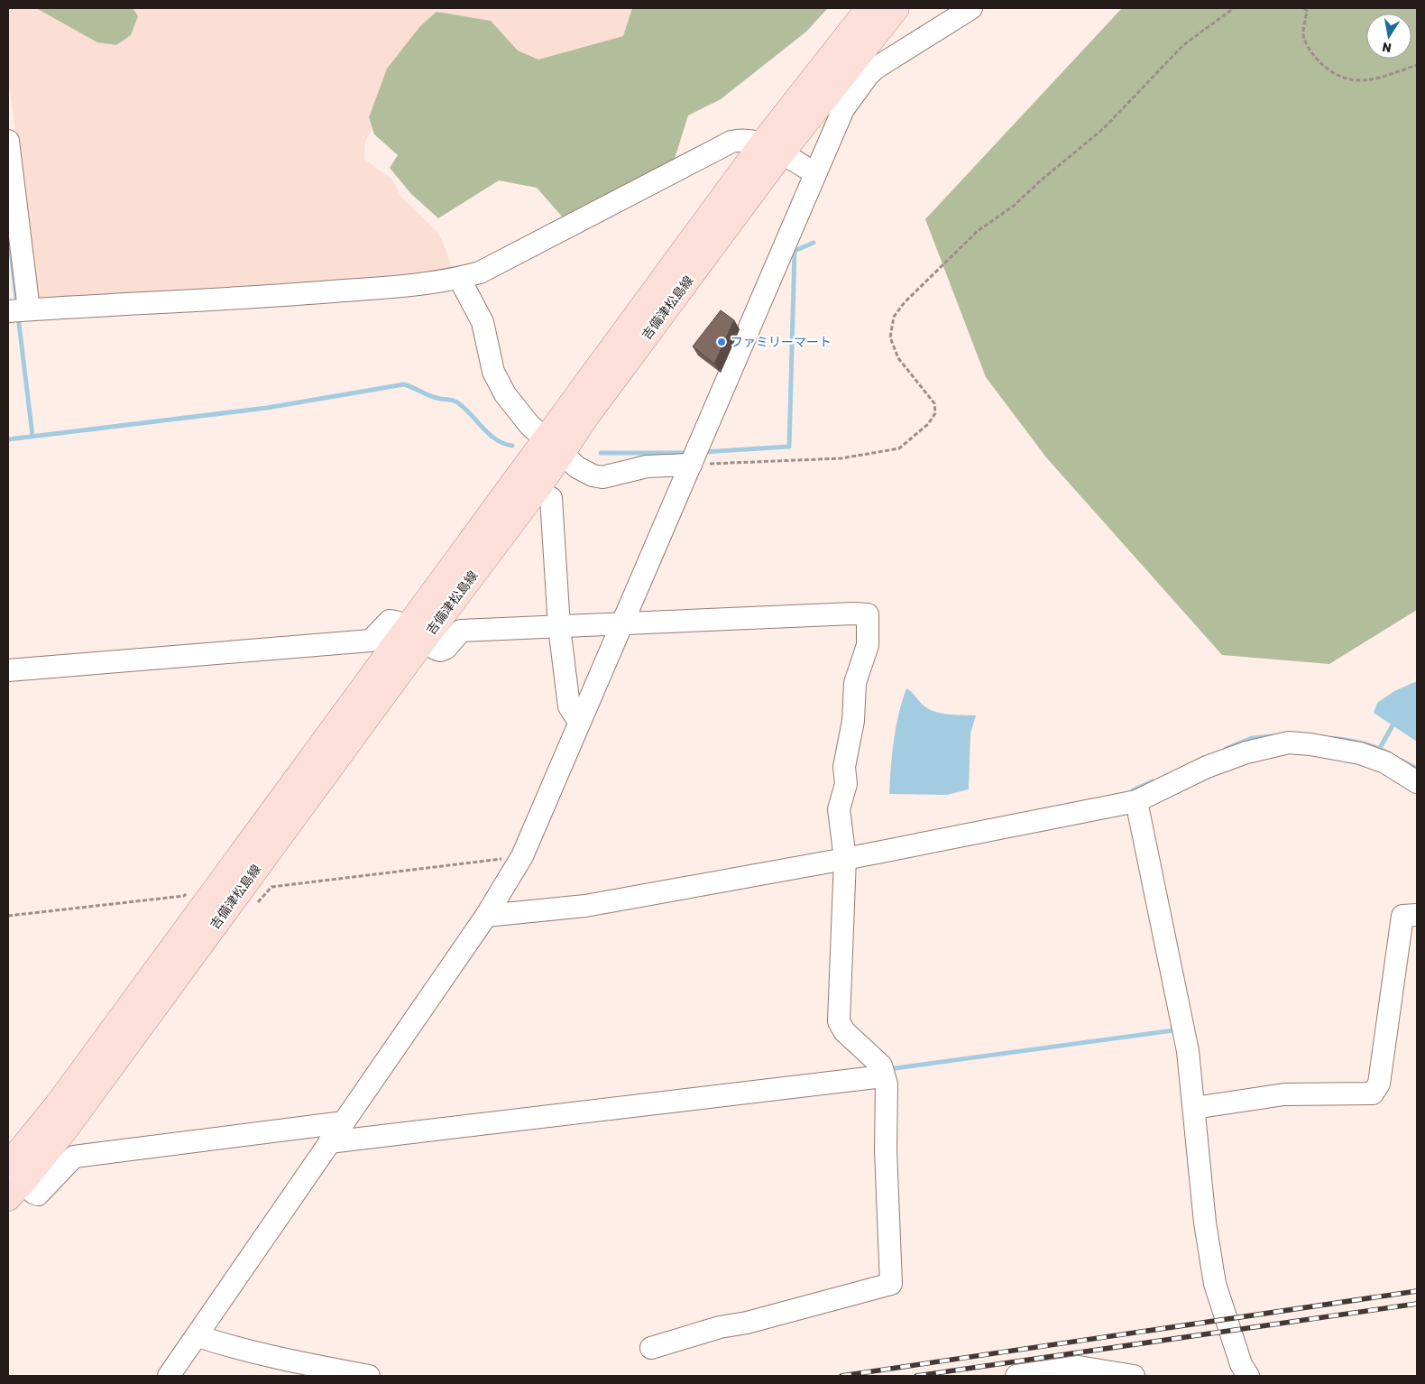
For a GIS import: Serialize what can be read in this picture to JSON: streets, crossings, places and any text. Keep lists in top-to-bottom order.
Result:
{
  "streets": {
    "main road": ["吉備津松島線"]
  },
  "places": ["ファミリーマート"],
  "north": "bottom"
}
